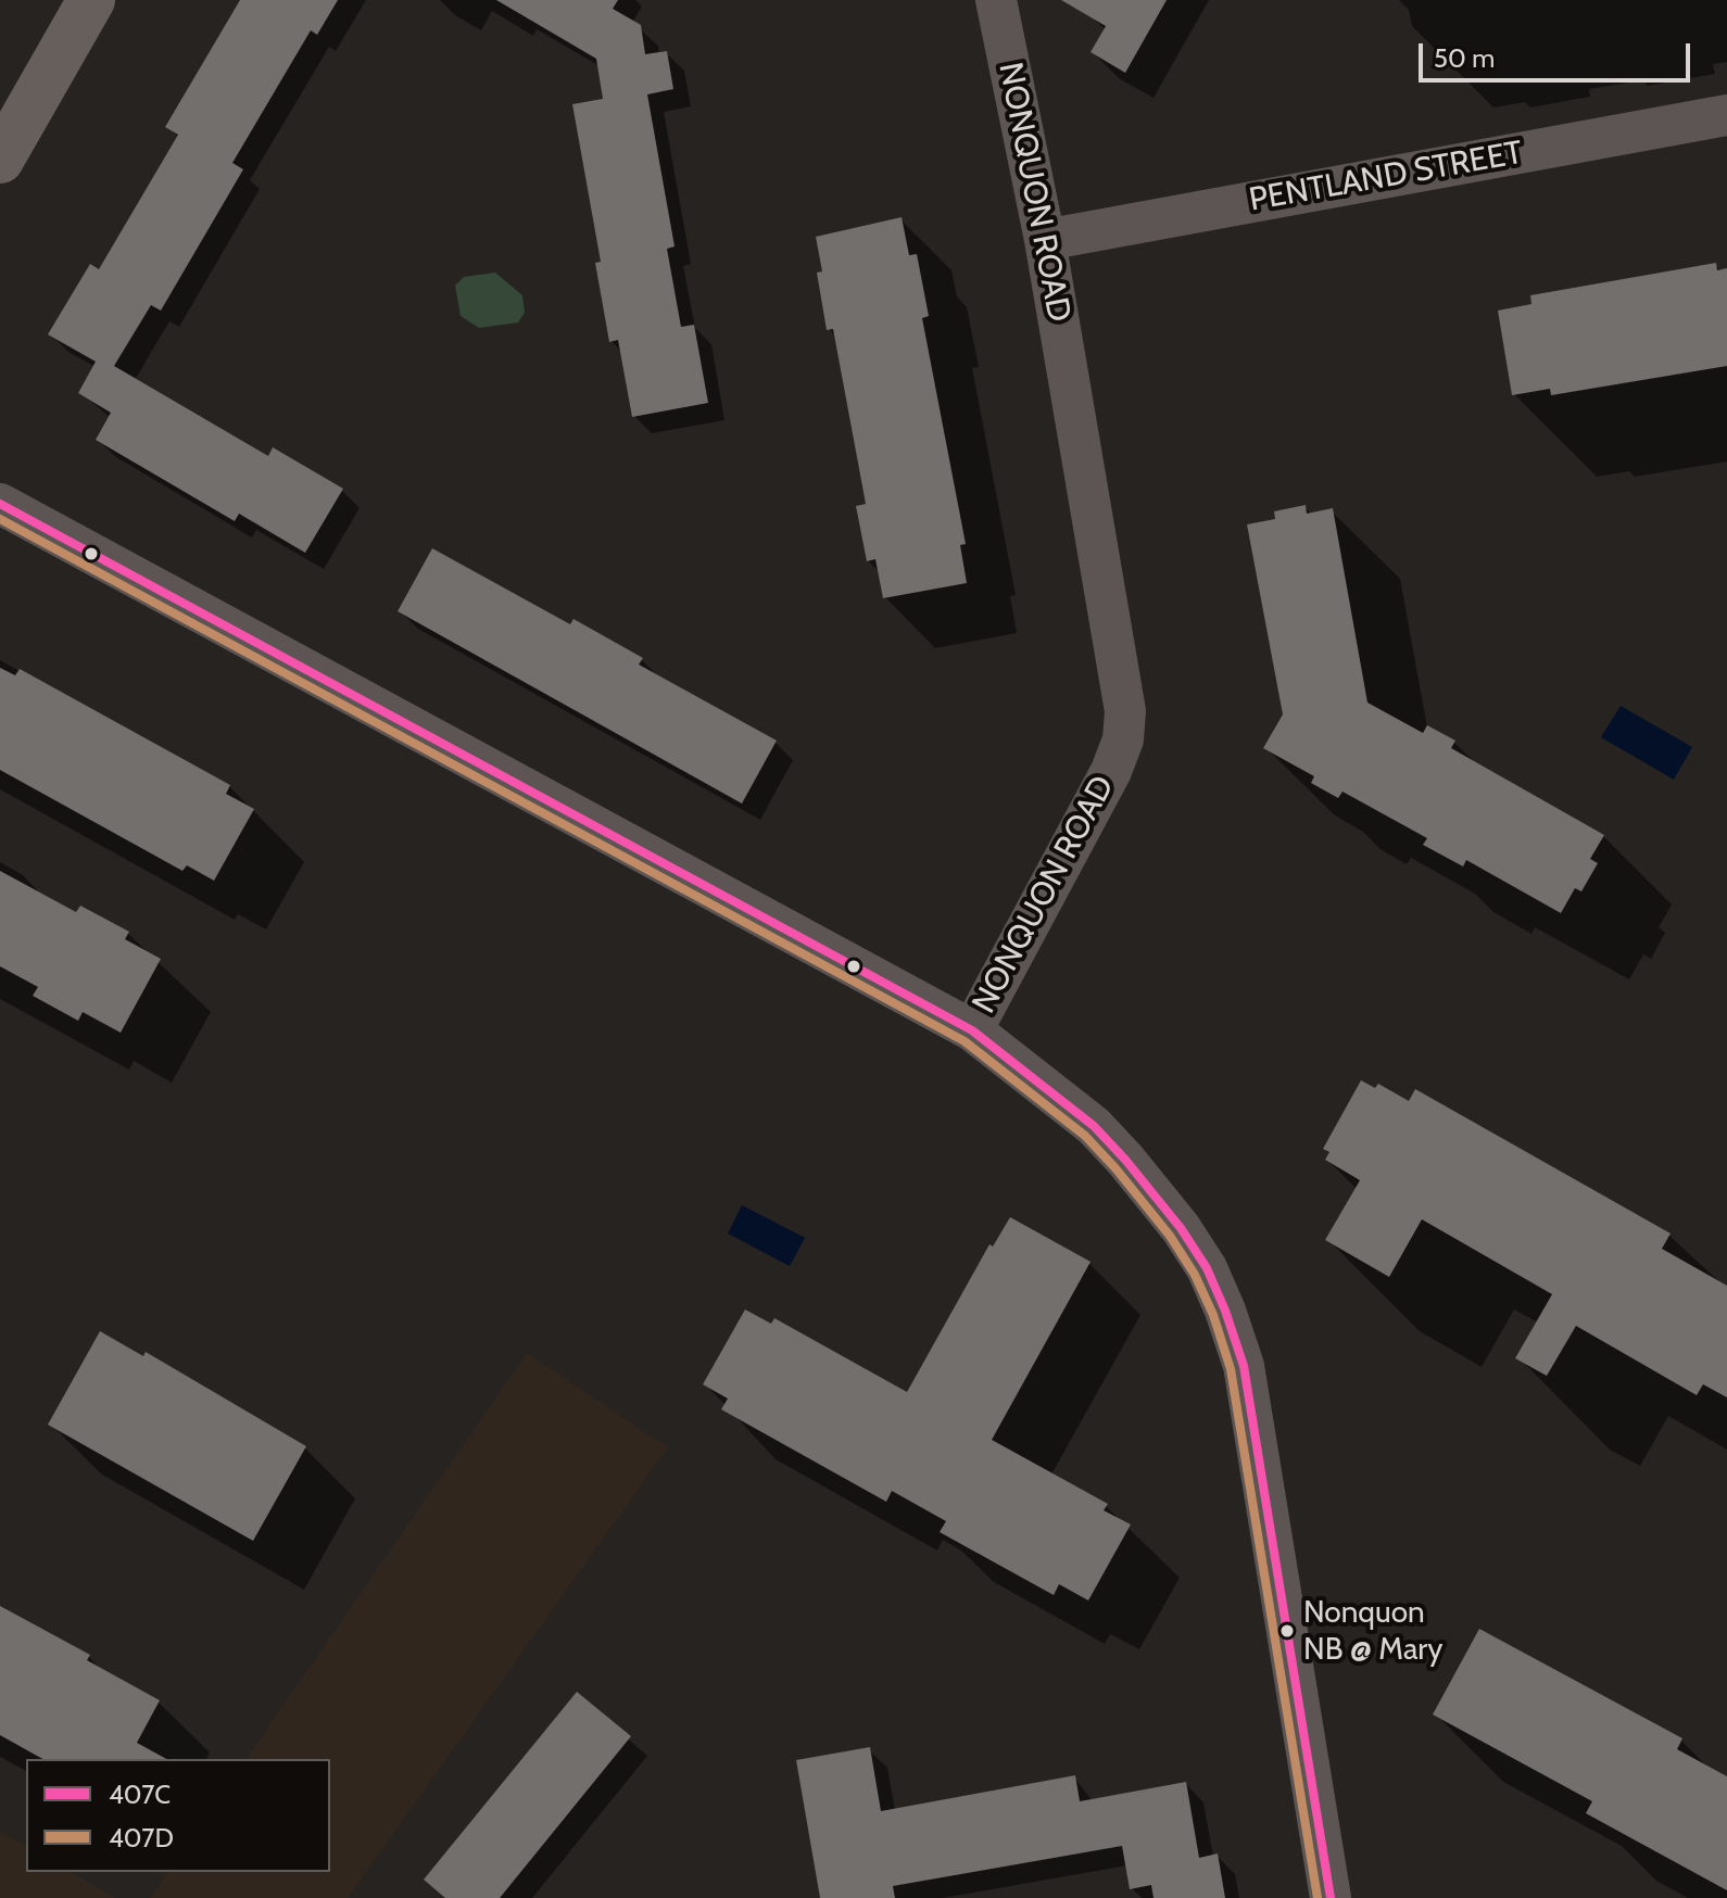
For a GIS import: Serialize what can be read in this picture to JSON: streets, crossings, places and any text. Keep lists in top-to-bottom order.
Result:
{
  "streets": {
    "street": ["PENTLAND STREET", "NONQUON ROAD"]
  },
  "crossings": [
    ["PENTLAND STREET", "NONQUON ROAD"]
  ],
  "places": ["Nonquon NB @ Mary"],
  "lines": ["transit line 407C", "transit line 407D"],
  "legend": ["407C", "407D"],
  "scale_bar": "50 m"
}
